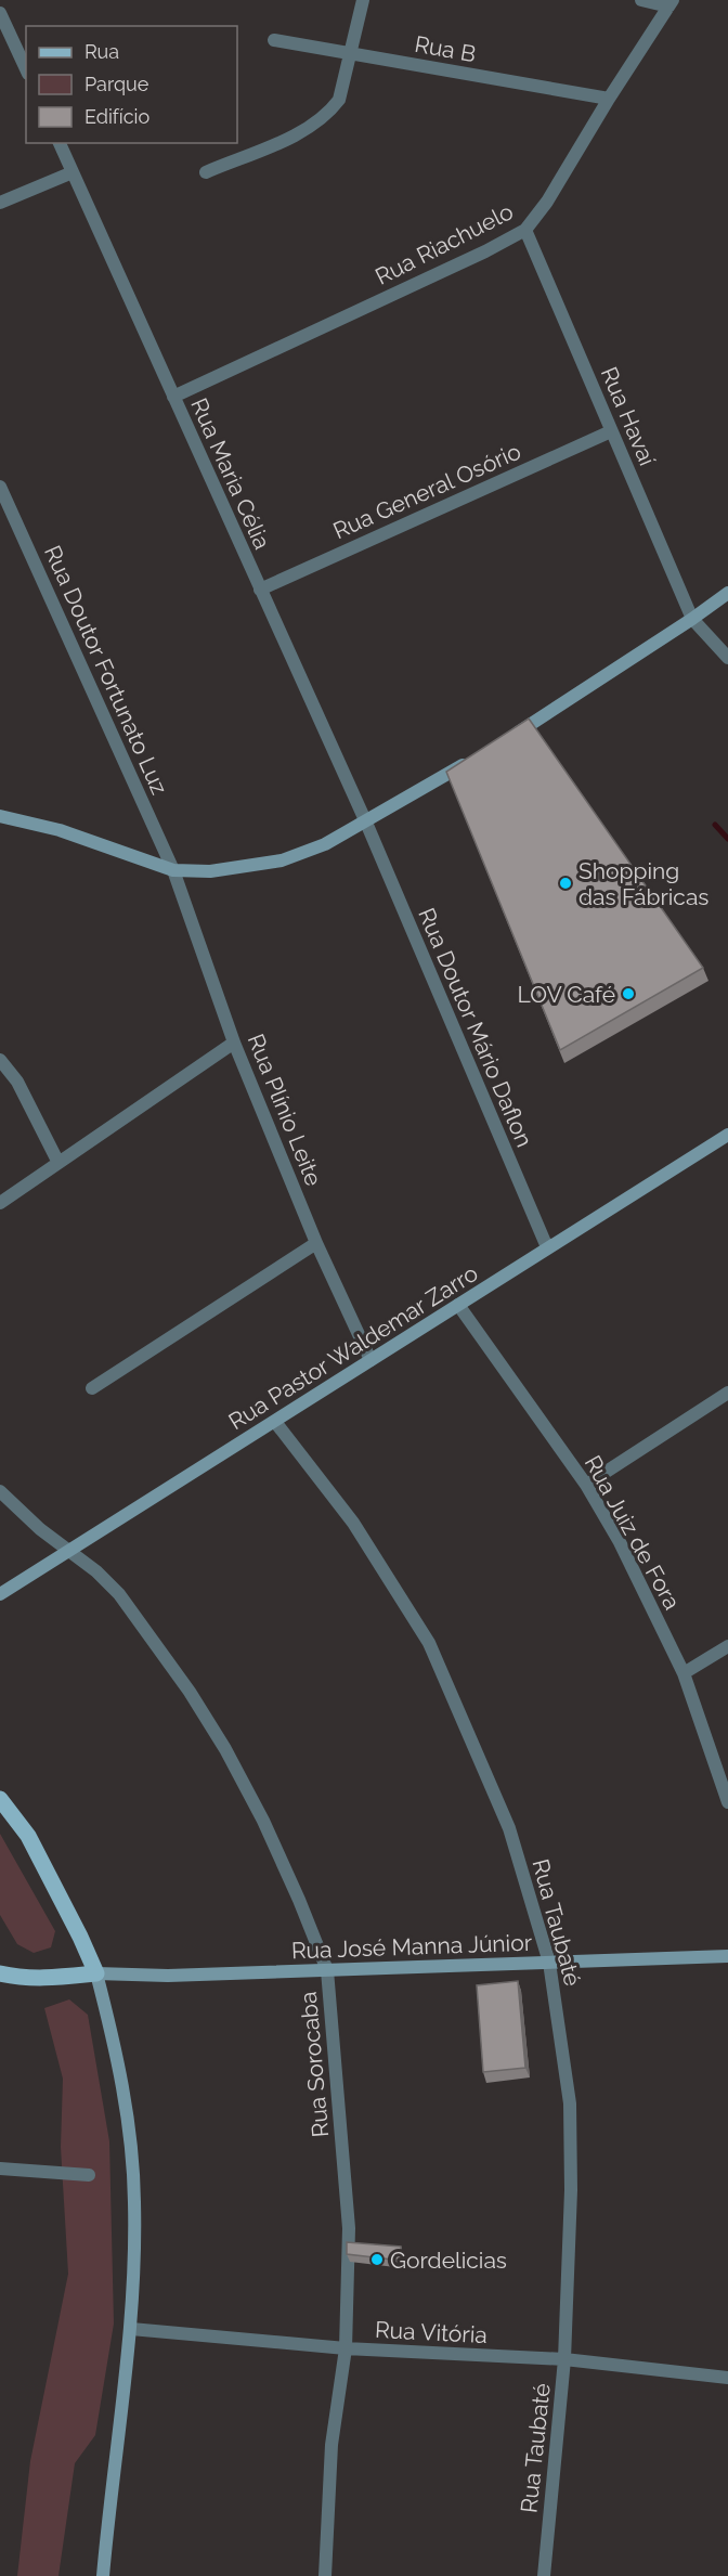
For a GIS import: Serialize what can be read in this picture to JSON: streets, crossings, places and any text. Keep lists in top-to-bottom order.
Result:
{
  "streets": {
    "street": [
      "Rua B",
      "Rua Riachuelo",
      "Rua Havaí",
      "Rua Maria Célia",
      "Rua General Osório",
      "Rua Doutor Fortunato Luz",
      "Rua Doutor Mário Daflon",
      "Rua Plínio Leite",
      "Rua Pastor Waldemar Zarro",
      "Rua Juiz de Fora",
      "Rua Taubaté",
      "Rua José Manna Júnior",
      "Rua Sorocaba",
      "Rua Vitória"
    ]
  },
  "crossings": [
    ["Rua B", "Rua Riachuelo"],
    ["Rua Riachuelo", "Rua Havaí"],
    ["Rua Riachuelo", "Rua Maria Célia"],
    ["Rua Havaí", "Rua General Osório"],
    ["Rua Maria Célia", "Rua General Osório"],
    ["Rua Maria Célia", "Rua Doutor Mário Daflon"],
    ["Rua Doutor Fortunato Luz", "Rua Plínio Leite"],
    ["Rua Doutor Mário Daflon", "Rua Pastor Waldemar Zarro"],
    ["Rua Plínio Leite", "Rua Pastor Waldemar Zarro"],
    ["Rua Pastor Waldemar Zarro", "Rua Juiz de Fora"],
    ["Rua Pastor Waldemar Zarro", "Rua Taubaté"],
    ["Rua Pastor Waldemar Zarro", "Rua Sorocaba"],
    ["Rua Taubaté", "Rua José Manna Júnior"],
    ["Rua Taubaté", "Rua Vitória"],
    ["Rua José Manna Júnior", "Rua Sorocaba"],
    ["Rua Sorocaba", "Rua Vitória"]
  ],
  "places": ["Shopping das Fábricas", "LOV Café", "Gordelicias"],
  "legend": ["Rua", "Parque", "Edifício"]
}
